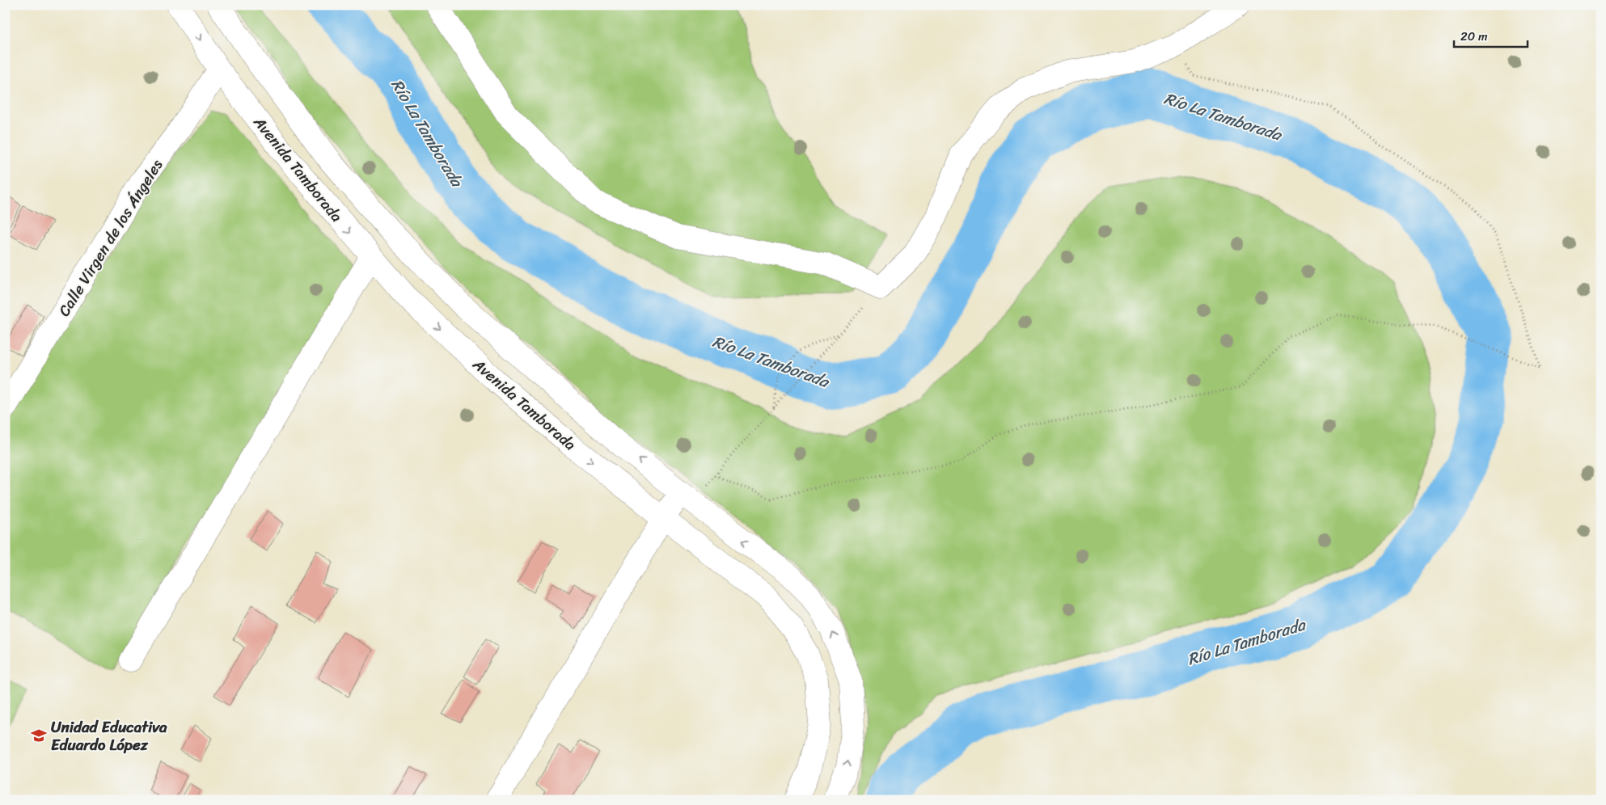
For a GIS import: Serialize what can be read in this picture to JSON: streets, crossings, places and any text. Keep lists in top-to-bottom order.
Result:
{
  "streets": {
    "main road": ["Avenida Tamborada", "Calle Virgen de los Ángeles"]
  },
  "crossings": [
    ["Avenida Tamborada", "Calle Virgen de los Ángeles"]
  ],
  "water": ["Río La Tamborada"],
  "places": {
    "school or university": ["Unidad Educativa Eduardo López"]
  },
  "scale_bar": "20 m"
}
